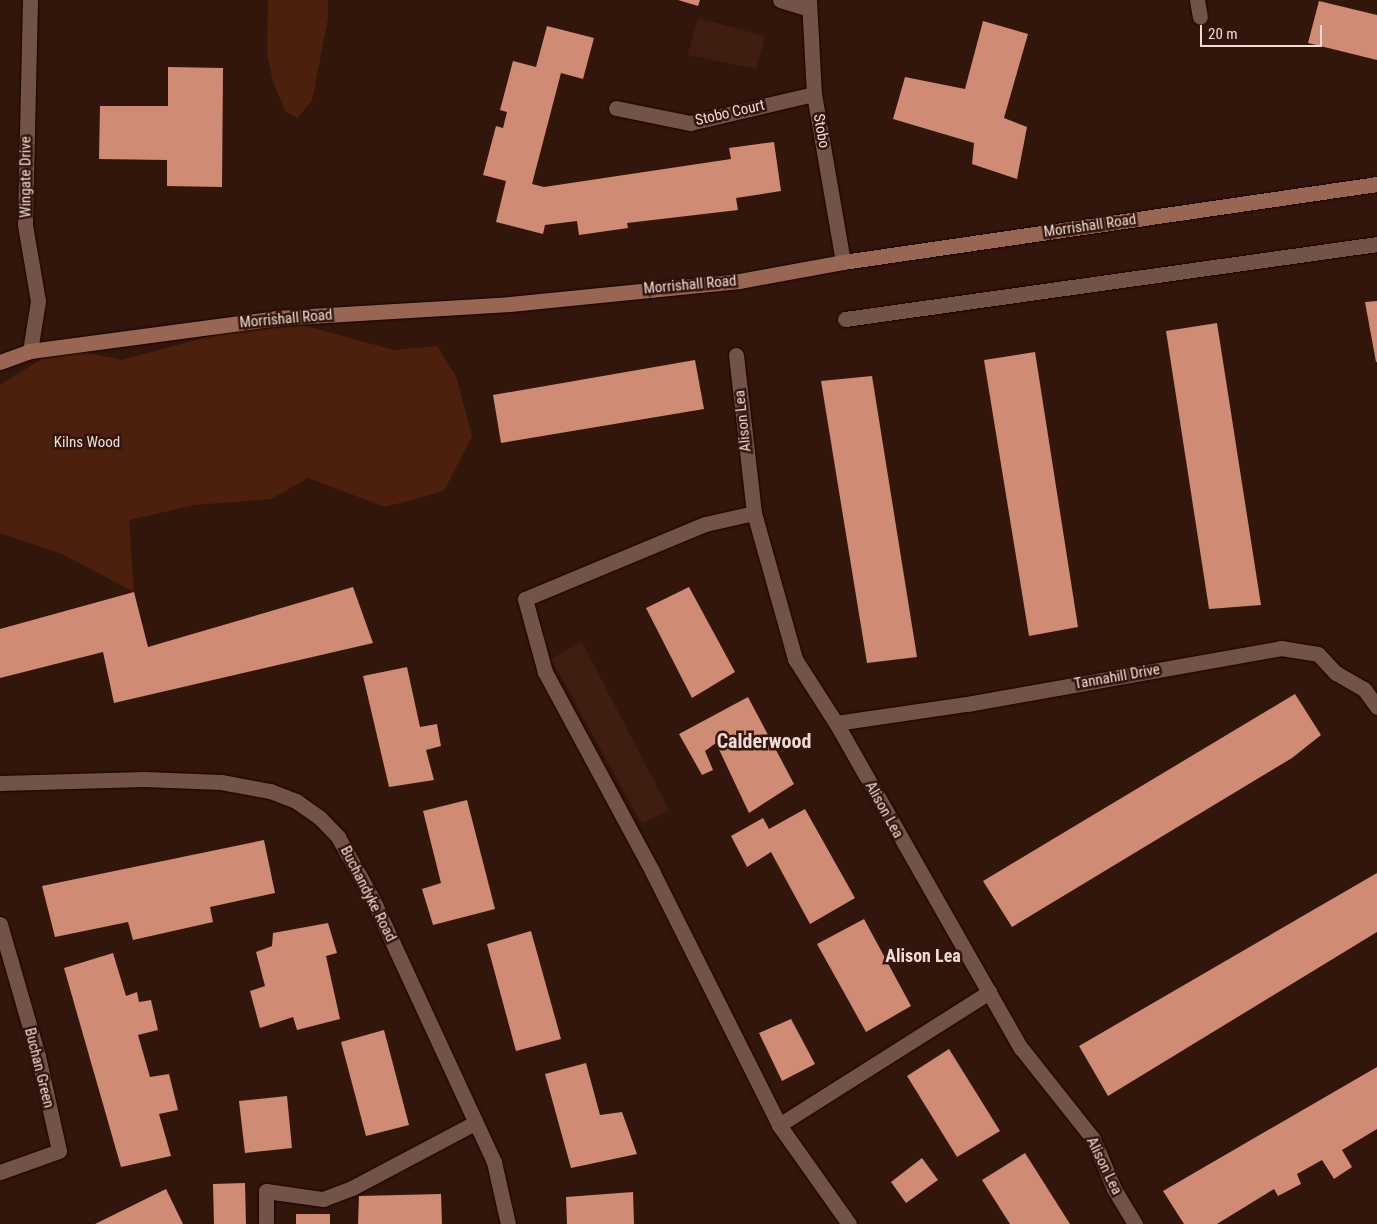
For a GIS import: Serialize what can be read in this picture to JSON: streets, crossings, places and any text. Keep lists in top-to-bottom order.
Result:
{
  "streets": {
    "street": [
      "Stobo Court",
      "Stobo",
      "Wingate Drive",
      "Morrishall Road",
      "Alison Lea",
      "Tannahill Drive",
      "Buchandyke Road",
      "Buchan Green"
    ]
  },
  "crossings": [
    ["Stobo Court", "Stobo"],
    ["Stobo", "Morrishall Road"],
    ["Wingate Drive", "Morrishall Road"],
    ["Alison Lea", "Tannahill Drive"]
  ],
  "districts": ["Calderwood", "Alison Lea"],
  "parks": ["Kilns Wood"],
  "scale_bar": "20 m"
}
